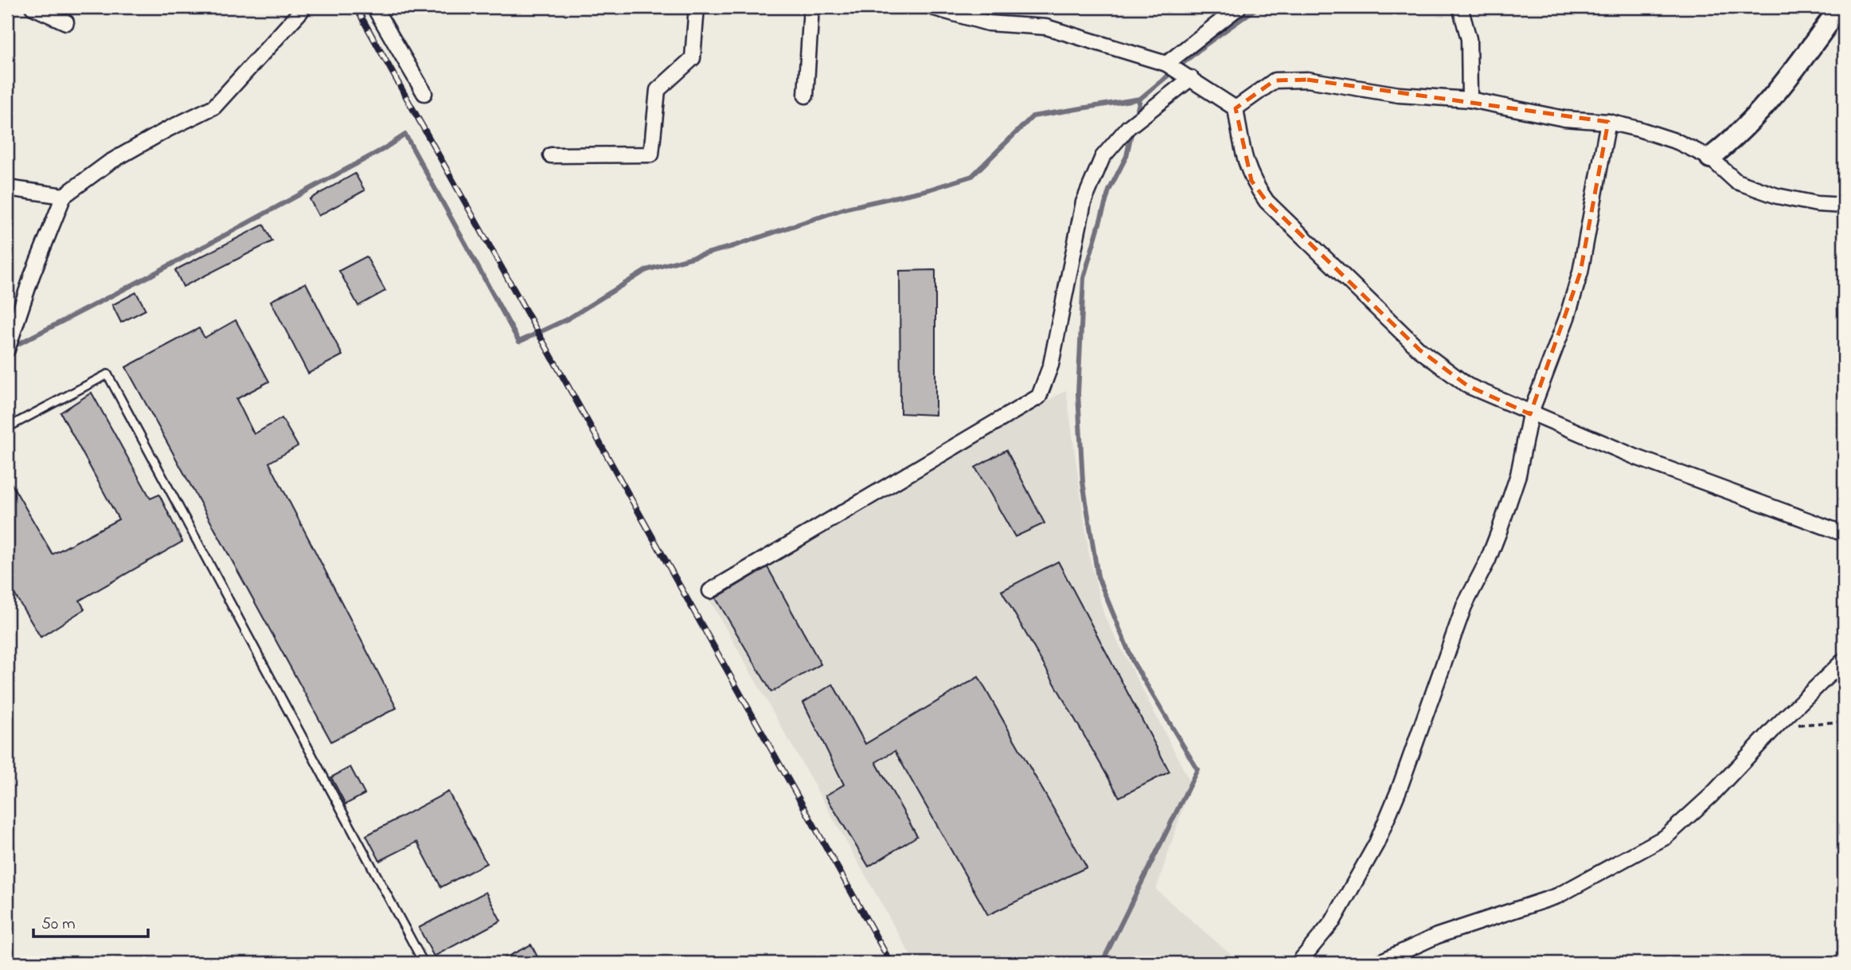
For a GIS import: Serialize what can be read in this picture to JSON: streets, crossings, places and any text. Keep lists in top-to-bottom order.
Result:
{
  "scale_bar": "50 m"
}
